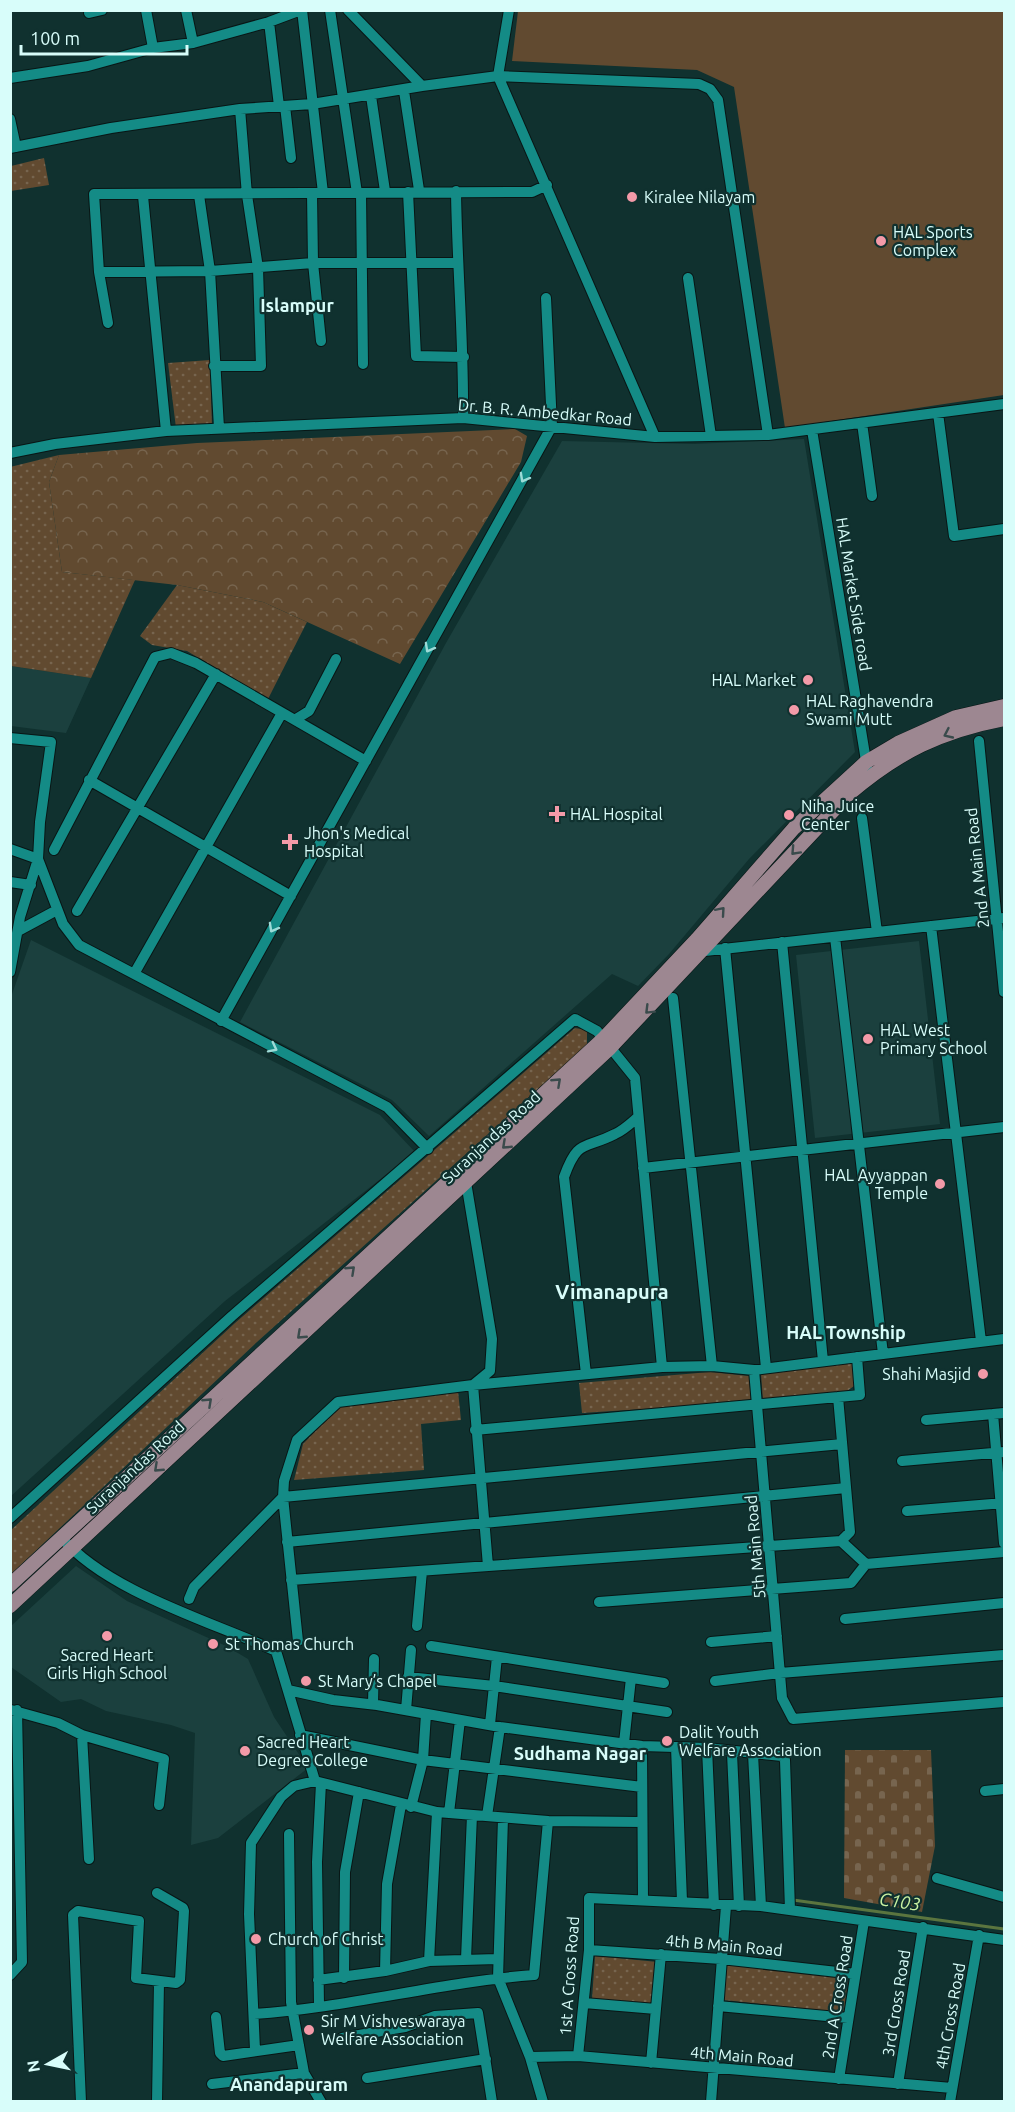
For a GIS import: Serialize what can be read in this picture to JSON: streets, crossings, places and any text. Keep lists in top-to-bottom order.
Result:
{
  "streets": {
    "main road": ["Suranjandas Road"],
    "street": [
      "Dr. B. R. Ambedkar Road",
      "HAL Market Side road",
      "2nd A Main Road",
      "5th Main Road",
      "4th B Main Road",
      "1st A Cross Road",
      "2nd A Cross Road",
      "3rd Cross Road",
      "4th Cross Road",
      "4th Main Road"
    ]
  },
  "crossings": [
    ["Dr. B. R. Ambedkar Road", "HAL Market Side road"],
    ["HAL Market Side road", "Suranjandas Road"],
    ["4th B Main Road", "1st A Cross Road"],
    ["4th B Main Road", "2nd A Cross Road"],
    ["1st A Cross Road", "4th Main Road"],
    ["2nd A Cross Road", "4th Main Road"],
    ["3rd Cross Road", "4th Main Road"],
    ["4th Cross Road", "4th Main Road"]
  ],
  "districts": [
    "Islampur",
    "Vimanapura",
    "HAL Township",
    "Sudhama Nagar",
    "Anandapuram"
  ],
  "water": ["C103"],
  "places": {
    "other": [
      "Kiralee Nilayam",
      "HAL Sports Complex",
      "HAL Market",
      "HAL Raghavendra Swami Mutt",
      "Niha Juice Center",
      "HAL West Primary School",
      "HAL Ayyappan Temple",
      "Shahi Masjid",
      "Sacred Heart Girls High School",
      "St Thomas Church",
      "St Mary’s Chapel",
      "Dalit Youth Welfare Association",
      "Sacred Heart Degree College",
      "Church of Christ",
      "Sir M Vishveswaraya Welfare Association"
    ],
    "health": ["HAL Hospital", "Jhon's Medical Hospital"]
  },
  "scale_bar": "100 m",
  "north": "left"
}
